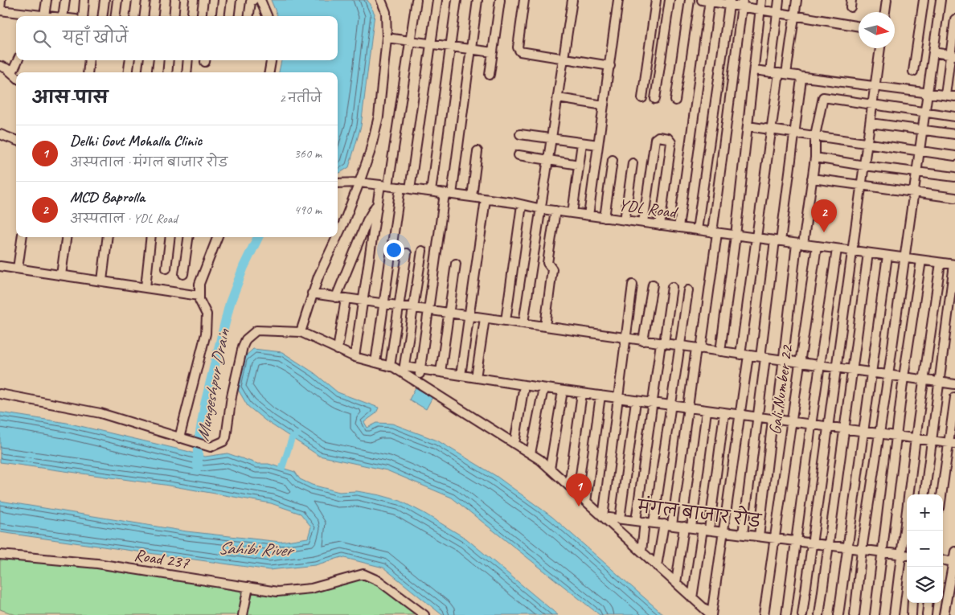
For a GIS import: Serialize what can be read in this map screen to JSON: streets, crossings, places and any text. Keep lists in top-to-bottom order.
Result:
{
  "streets": {
    "street": [
      "YDL Road",
      "Gali Number 22",
      "मंगल बाजार रोड",
      "Road 237"
    ]
  },
  "crossings": [
    ["YDL Road", "Gali Number 22"],
    ["Gali Number 22", "मंगल बाजार रोड"]
  ],
  "water": ["Mungeshpur Drain", "Sahibi River"],
  "north": "right",
  "page": {
    "search": "यहाँ खोजें",
    "heading": ["आस-पास", "2 नतीजे"],
    "list": [
      {
        "mark": "1",
        "name": "Delhi Govt Mohalla Clinic",
        "note": "अस्पताल · मंगल बाजार रोड",
        "value": "360 m"
      },
      {
        "mark": "2",
        "name": "MCD Baprolla",
        "note": "अस्पताल · YDL Road",
        "value": "490 m"
      }
    ],
    "pins": ["2", "1"],
    "map_buttons": ["+", "−"]
  }
}
